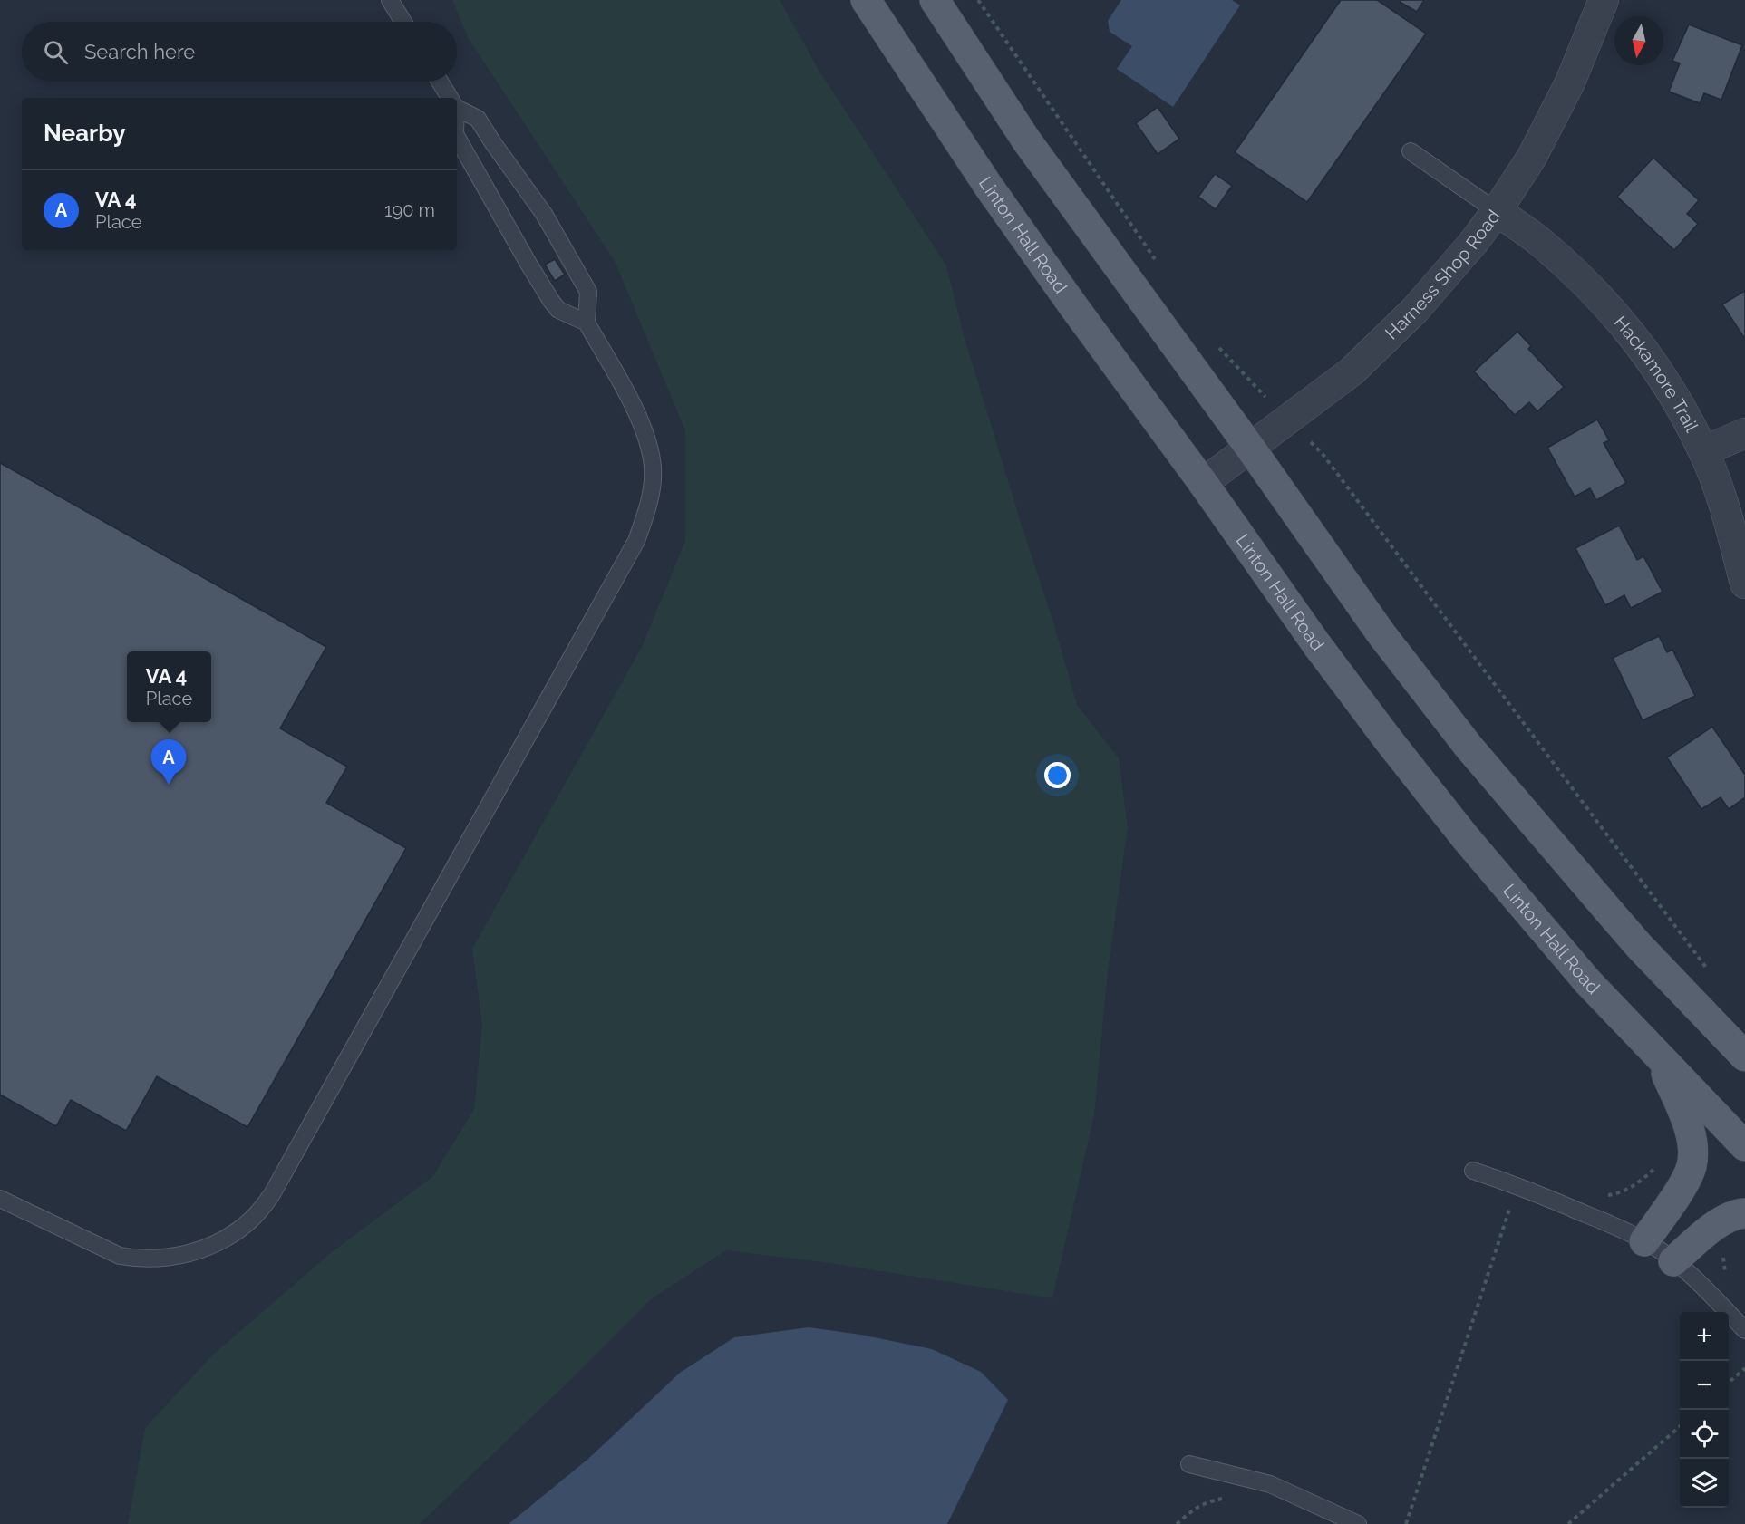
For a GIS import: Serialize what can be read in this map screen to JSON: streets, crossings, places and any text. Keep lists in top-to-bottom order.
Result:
{
  "streets": {
    "main road": ["Linton Hall Road"],
    "street": ["Harness Shop Road", "Hackamore Trail"]
  },
  "crossings": [
    ["Linton Hall Road", "Harness Shop Road"],
    ["Harness Shop Road", "Hackamore Trail"]
  ],
  "north": "bottom",
  "page": {
    "search": "Search here",
    "heading": "Nearby",
    "list": [
      {
        "mark": "A",
        "name": "VA 4",
        "note": "Place",
        "value": "190 m"
      }
    ],
    "popup": ["VA 4", "Place"],
    "pins": "A",
    "map_buttons": ["+", "−"]
  }
}
